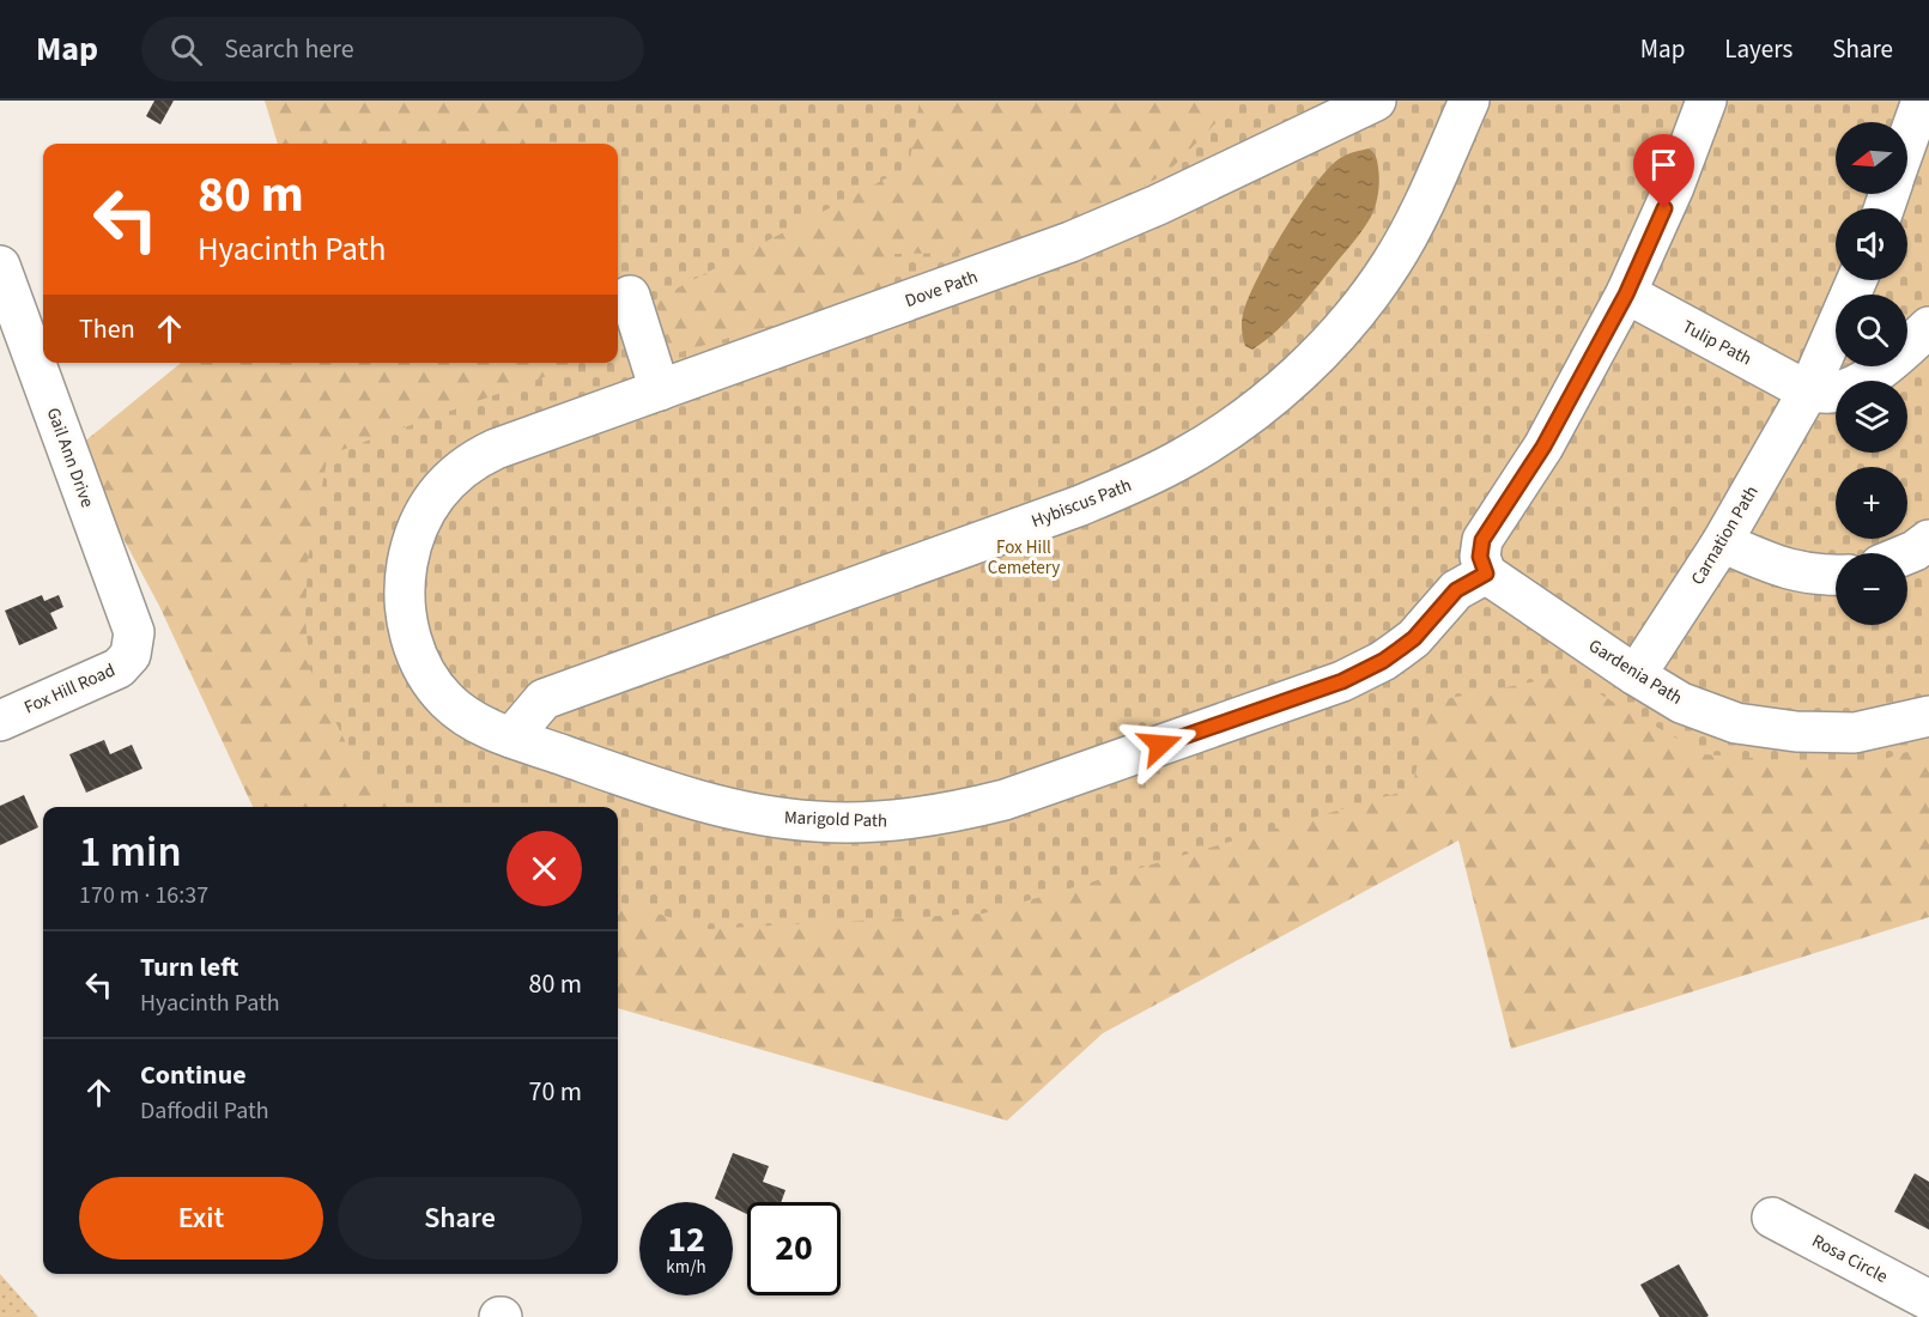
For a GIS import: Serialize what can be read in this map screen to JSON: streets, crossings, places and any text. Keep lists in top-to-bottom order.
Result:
{
  "streets": {
    "street": [
      "Dove Path",
      "Tulip Path",
      "Gail Ann Drive",
      "Hybiscus Path",
      "Carnation Path",
      "Gardenia Path",
      "Fox Hill Road",
      "Marigold Path",
      "Rosa Circle"
    ]
  },
  "crossings": [
    ["Dove Path", "Marigold Path"],
    ["Tulip Path", "Carnation Path"],
    ["Gail Ann Drive", "Fox Hill Road"],
    ["Hybiscus Path", "Marigold Path"],
    ["Carnation Path", "Gardenia Path"],
    ["Gardenia Path", "Marigold Path"]
  ],
  "parks": ["Fox Hill Cemetery"],
  "north": "left",
  "page": {
    "header": "Map",
    "search": "Search here",
    "nav": ["Map", "Layers", "Share"],
    "map_buttons": ["+", "−"],
    "turn": ["80 m", "Hyacinth Path"],
    "then": "Then",
    "heading": ["1 min", "170 m · 16:37"],
    "list": [
      {
        "name": "Turn left",
        "note": "Hyacinth Path",
        "value": "80 m"
      },
      {
        "name": "Continue",
        "note": "Daffodil Path",
        "value": "70 m"
      }
    ],
    "buttons": ["Exit", "Share"],
    "speed": "12 km/h",
    "limit": "20"
  }
}
